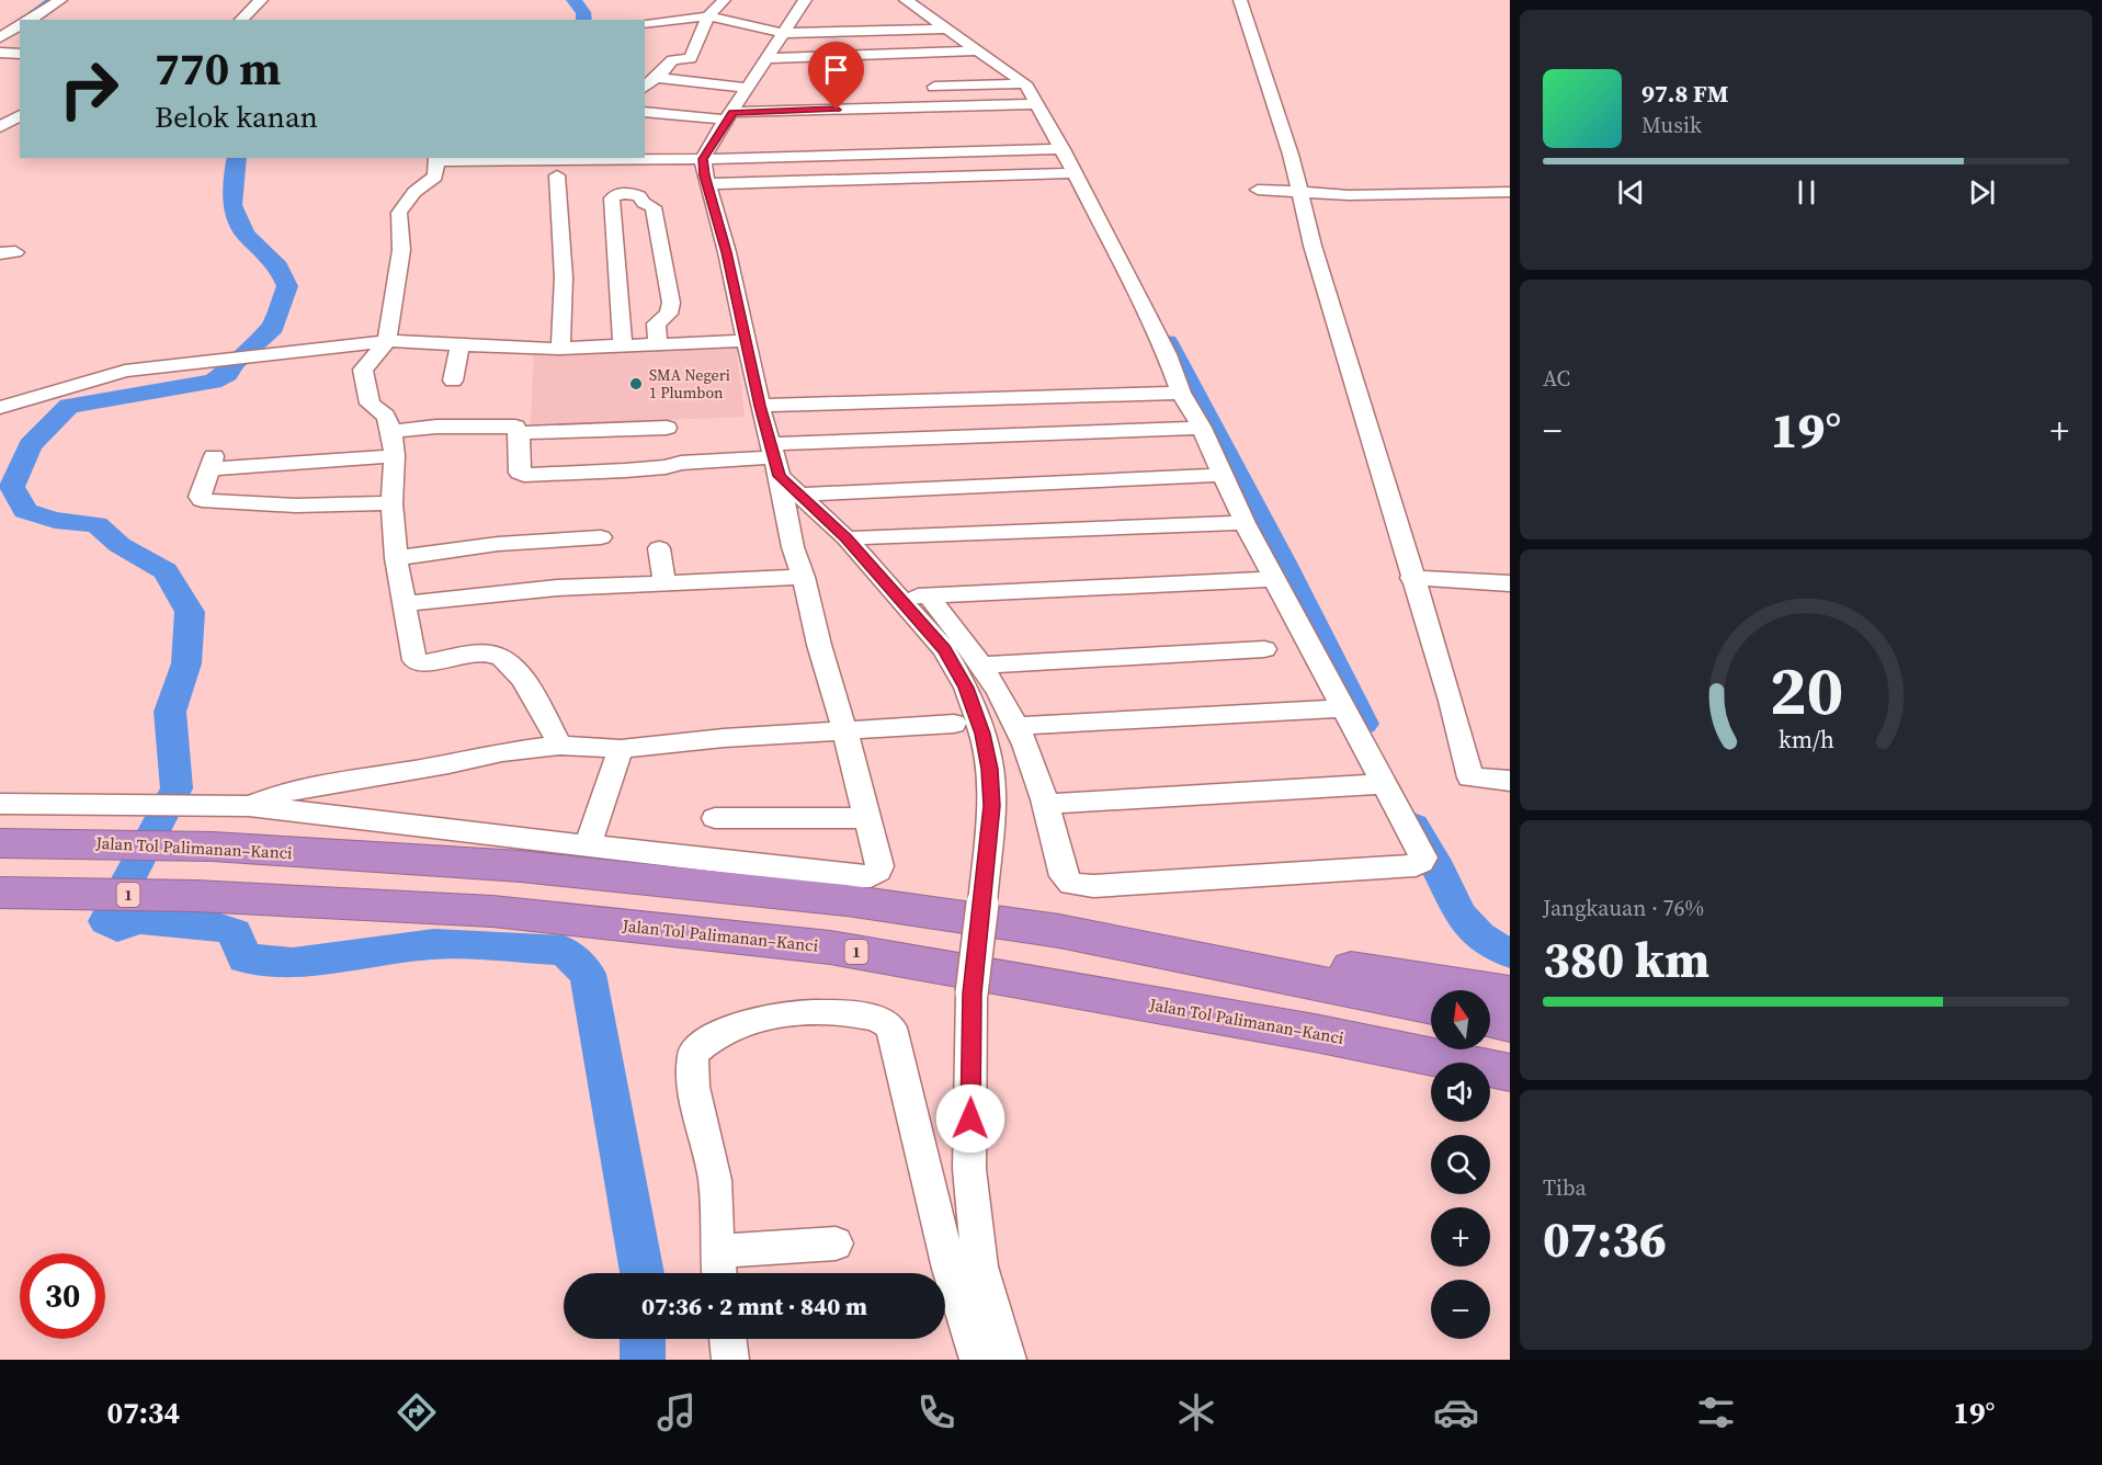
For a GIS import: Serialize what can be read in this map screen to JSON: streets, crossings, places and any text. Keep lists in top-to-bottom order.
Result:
{
  "streets": {
    "highway": ["Jalan Tol Palimanan–Kanci", "1"]
  },
  "places": ["SMA Negeri 1 Plumbon"],
  "north": "top",
  "page": {
    "turn": ["770 m", "Belok kanan"],
    "song": ["97.8 FM", "Musik"],
    "tile": [
      "AC",
      ["Jangkauan · 76%", "380 km"],
      ["Tiba", "07:36"]
    ],
    "heat": ["−", "19°", "+"],
    "map_buttons": ["+", "−"],
    "limit": "30",
    "trip": "07:36 · 2 mnt · 840 m",
    "tabs": ["07:34", "19°"],
    "gauge": ["20", "km/h"]
  }
}
